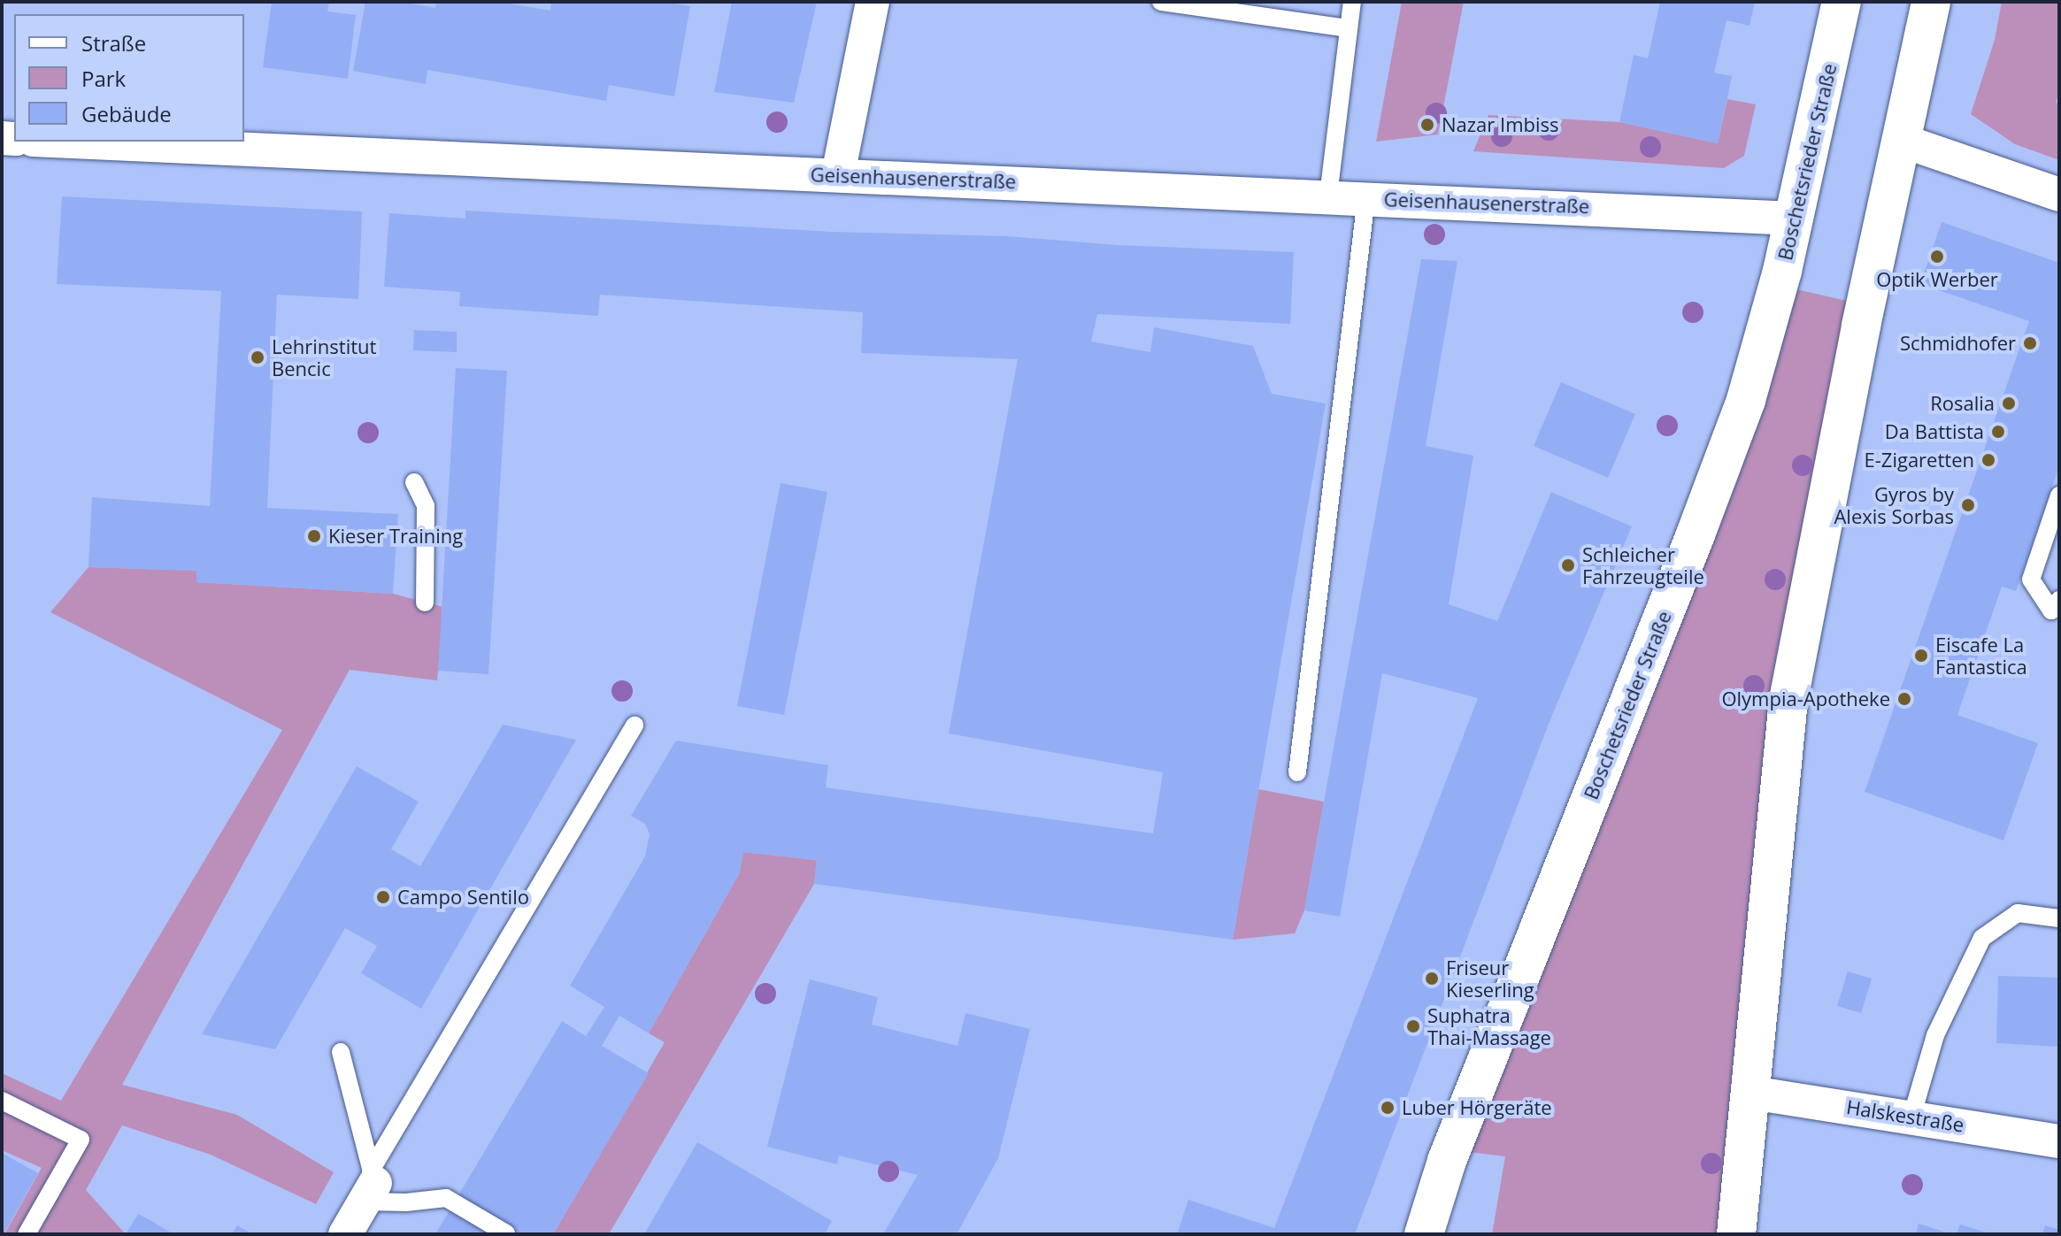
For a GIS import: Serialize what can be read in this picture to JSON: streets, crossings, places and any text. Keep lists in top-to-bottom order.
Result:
{
  "streets": {
    "main road": ["Boschetsrieder Straße"],
    "street": ["Geisenhausenerstraße", "Halskestraße"]
  },
  "crossings": [
    ["Boschetsrieder Straße", "Geisenhausenerstraße"]
  ],
  "places": [
    "Nazar Imbiss",
    "Optik Werber",
    "Schmidhofer",
    "Lehrinstitut Bencic",
    "Rosalia",
    "Da Battista",
    "E-Zigaretten",
    "Gyros by Alexis Sorbas",
    "Kieser Training",
    "Schleicher Fahrzeugteile",
    "Eiscafe La Fantastica",
    "Olympia-Apotheke",
    "Campo Sentilo",
    "Friseur Kieserling",
    "Suphatra Thai-Massage",
    "Luber Hörgeräte"
  ],
  "legend": ["Straße", "Park", "Gebäude"]
}
